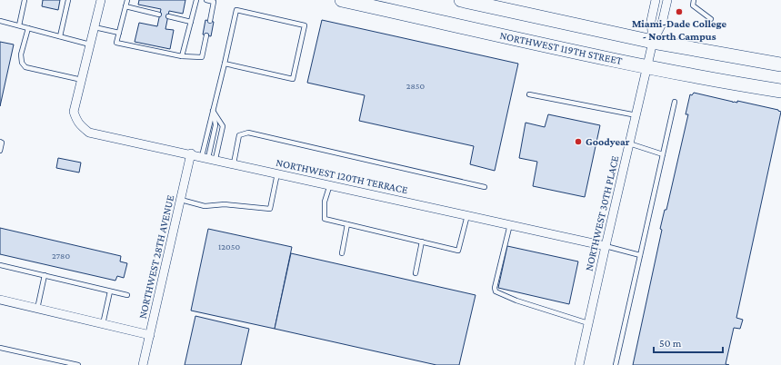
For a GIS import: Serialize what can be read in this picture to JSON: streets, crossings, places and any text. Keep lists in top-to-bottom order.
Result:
{
  "streets": {
    "highway": ["NORTHWEST 119TH STREET"],
    "street": ["NORTHWEST 120TH TERRACE", "NORTHWEST 30TH PLACE", "NORTHWEST 28TH AVENUE"]
  },
  "crossings": [
    ["NORTHWEST 119TH STREET", "NORTHWEST 30TH PLACE"],
    ["NORTHWEST 120TH TERRACE", "NORTHWEST 30TH PLACE"],
    ["NORTHWEST 120TH TERRACE", "NORTHWEST 28TH AVENUE"]
  ],
  "places": ["Miami-Dade College - North Campus", "Goodyear"],
  "house_numbers": ["2850", "12050", "2780"],
  "scale_bar": "50 m"
}
